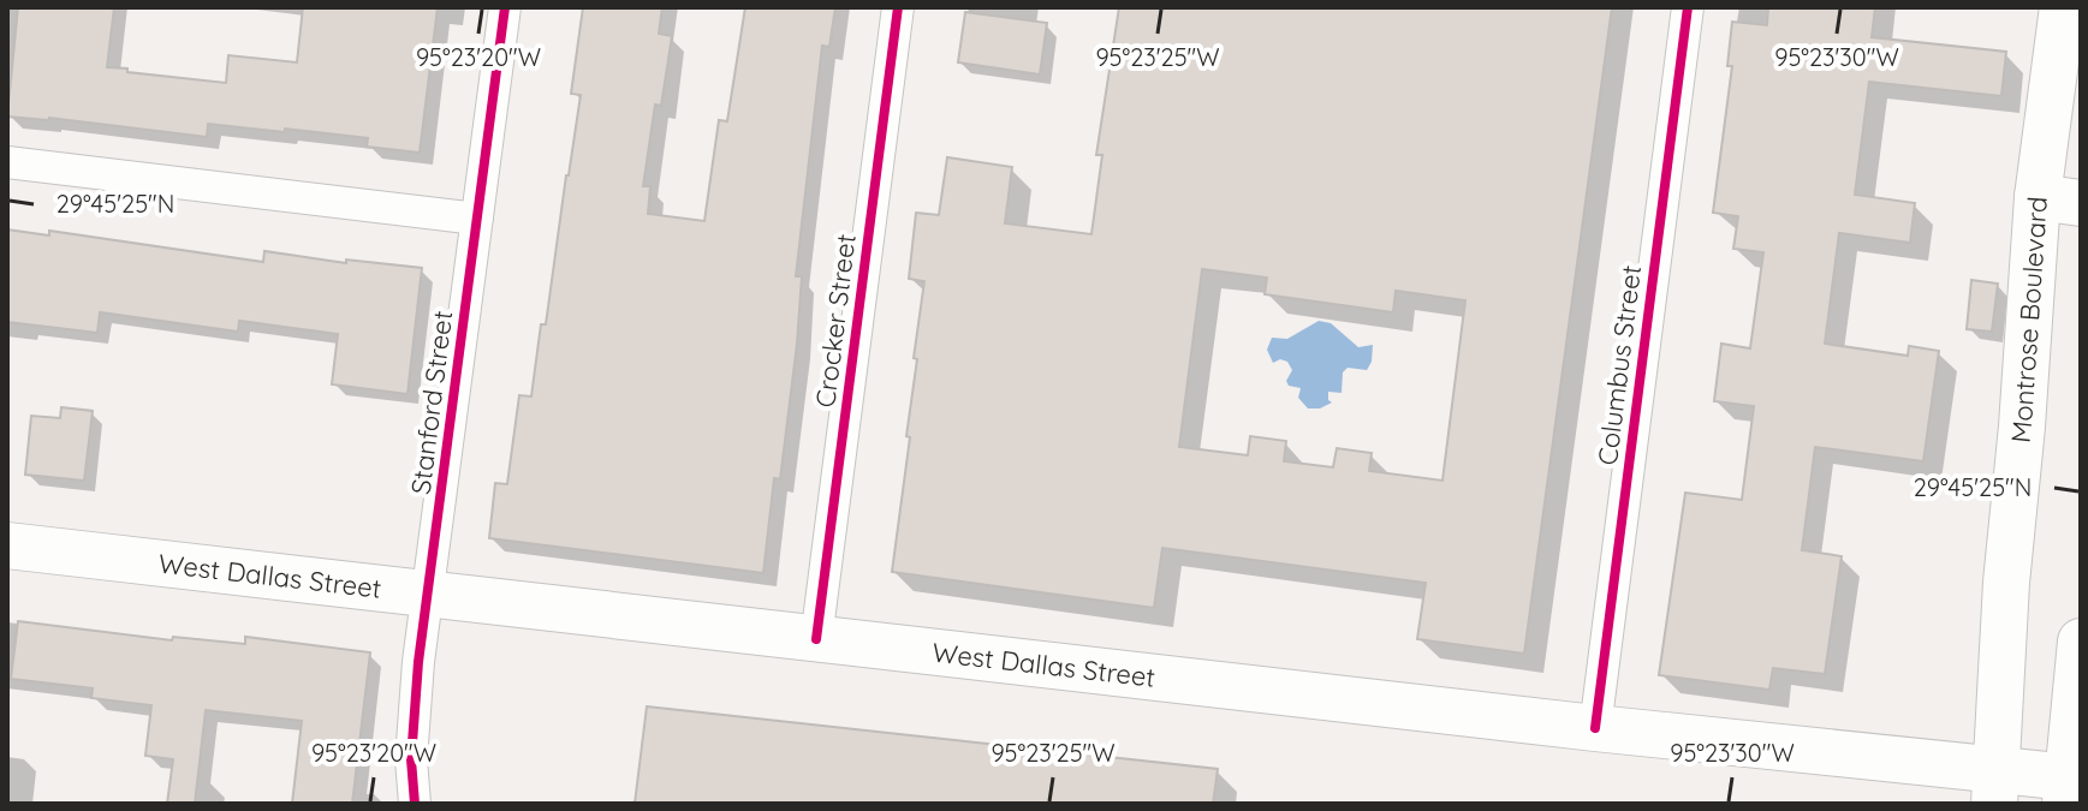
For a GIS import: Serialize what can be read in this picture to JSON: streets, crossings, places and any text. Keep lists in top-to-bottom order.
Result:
{
  "streets": {
    "main road": ["Montrose Boulevard", "West Dallas Street"],
    "street": ["Crocker Street", "Columbus Street", "Stanford Street"]
  },
  "crossings": [
    ["Montrose Boulevard", "West Dallas Street"],
    ["Crocker Street", "West Dallas Street"],
    ["Columbus Street", "West Dallas Street"],
    ["Stanford Street", "West Dallas Street"]
  ],
  "coordinates": [
    "95°23'20\"W",
    "95°23'25\"W",
    "95°23'30\"W",
    "29°45'25\"N"
  ]
}
